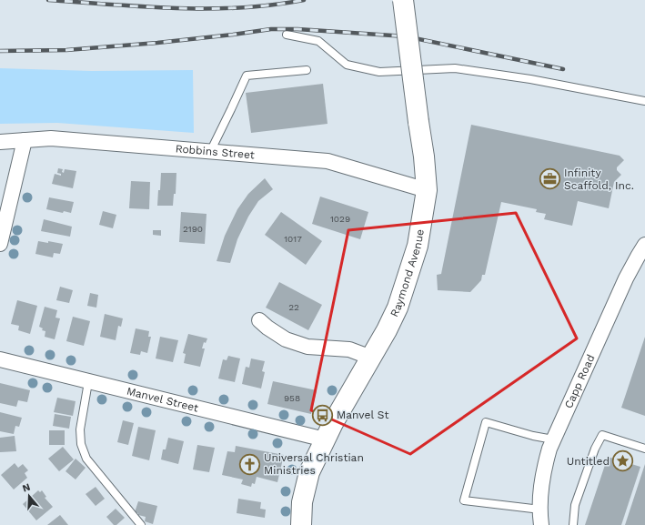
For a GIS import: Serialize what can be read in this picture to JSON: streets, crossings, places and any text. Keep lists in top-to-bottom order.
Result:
{
  "streets": {
    "street": [
      "Robbins Street",
      "Raymond Avenue",
      "Capp Road",
      "Manvel Street"
    ]
  },
  "crossings": [
    ["Robbins Street", "Raymond Avenue"],
    ["Raymond Avenue", "Manvel Street"]
  ],
  "places": {
    "office": ["Infinity Scaffold, Inc."],
    "bus stop": ["Manvel St"],
    "place": ["Untitled"],
    "church": ["Universal Christian Ministries"]
  },
  "house_numbers": [
    "1029",
    "2190",
    "1017",
    "22",
    "958"
  ],
  "north": "top"
}
